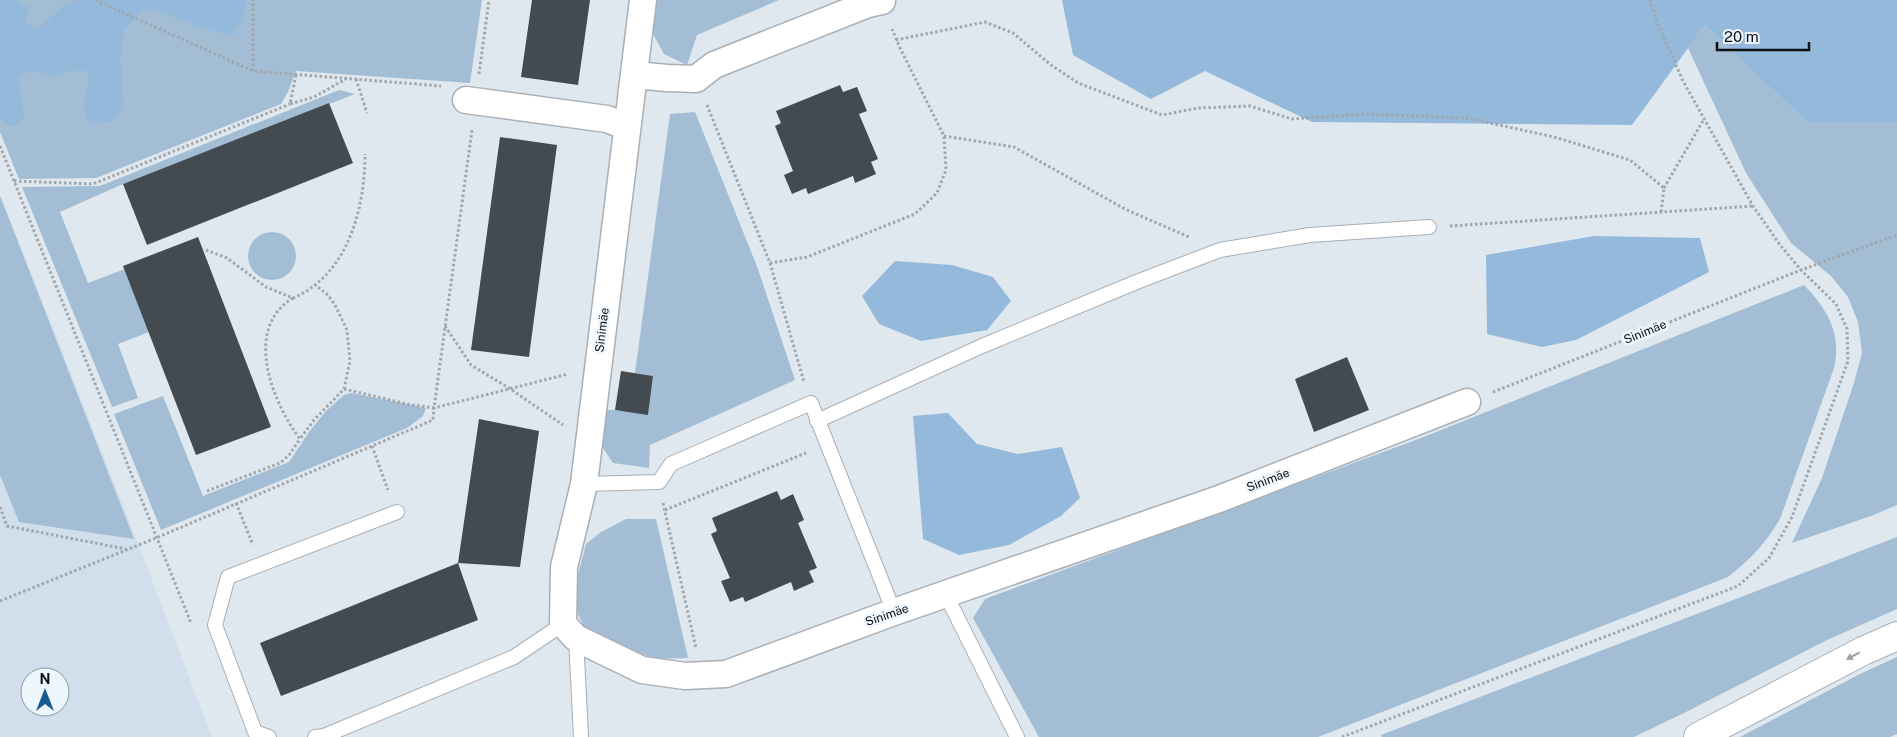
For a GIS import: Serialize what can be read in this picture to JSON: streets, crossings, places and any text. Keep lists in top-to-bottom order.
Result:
{
  "streets": {
    "street": ["Sinimäe"]
  },
  "scale_bar": "20 m",
  "north": "top"
}
